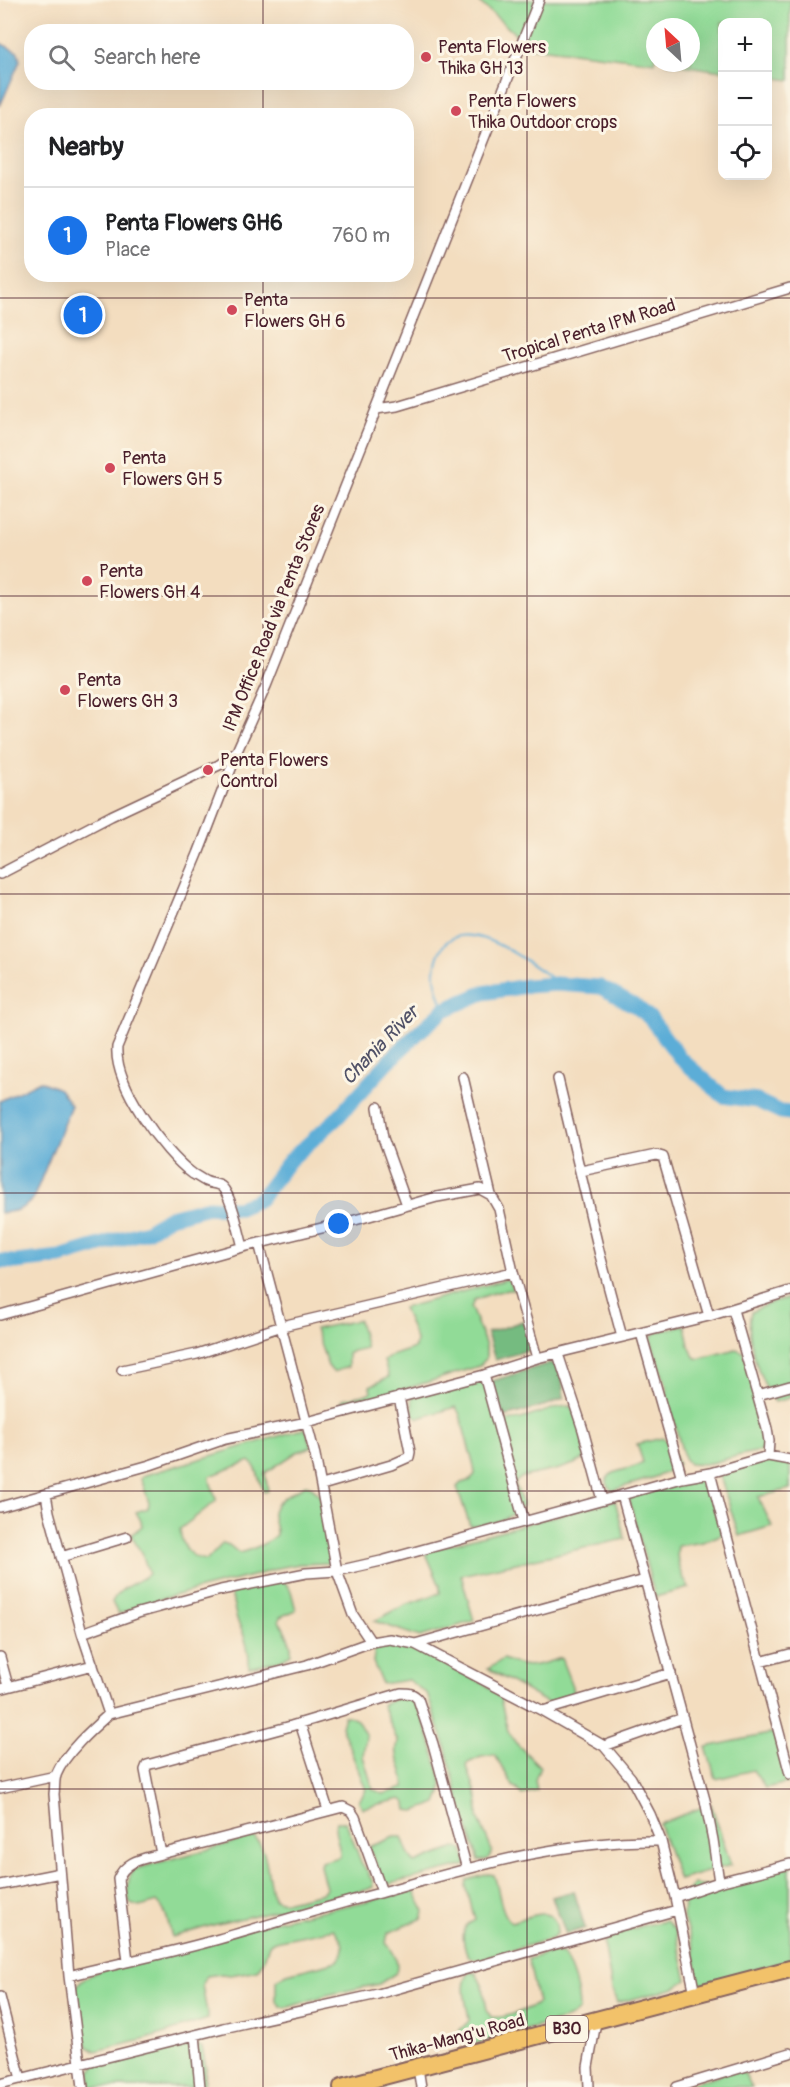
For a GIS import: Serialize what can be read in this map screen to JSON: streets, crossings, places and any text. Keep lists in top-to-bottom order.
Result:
{
  "streets": {
    "highway": ["B30", "Thika-Mang'u Road"],
    "street": ["Tropical Penta IPM Road", "IPM Office Road via Penta Stores"]
  },
  "crossings": [
    ["Tropical Penta IPM Road", "IPM Office Road via Penta Stores"]
  ],
  "water": ["Chania River"],
  "places": [
    "Penta Flowers Thika GH 13",
    "Penta Flowers Thika Outdoor crops",
    "Penta Flowers GH 6",
    "Penta Flowers GH 5",
    "Penta Flowers GH 4",
    "Penta Flowers GH 3",
    "Penta Flowers Control"
  ],
  "north": "top left",
  "page": {
    "map_buttons": ["+", "−"],
    "search": "Search here",
    "heading": "Nearby",
    "list": [
      {
        "mark": "1",
        "name": "Penta Flowers GH6",
        "note": "Place",
        "value": "760 m"
      }
    ],
    "pins": "1"
  }
}
